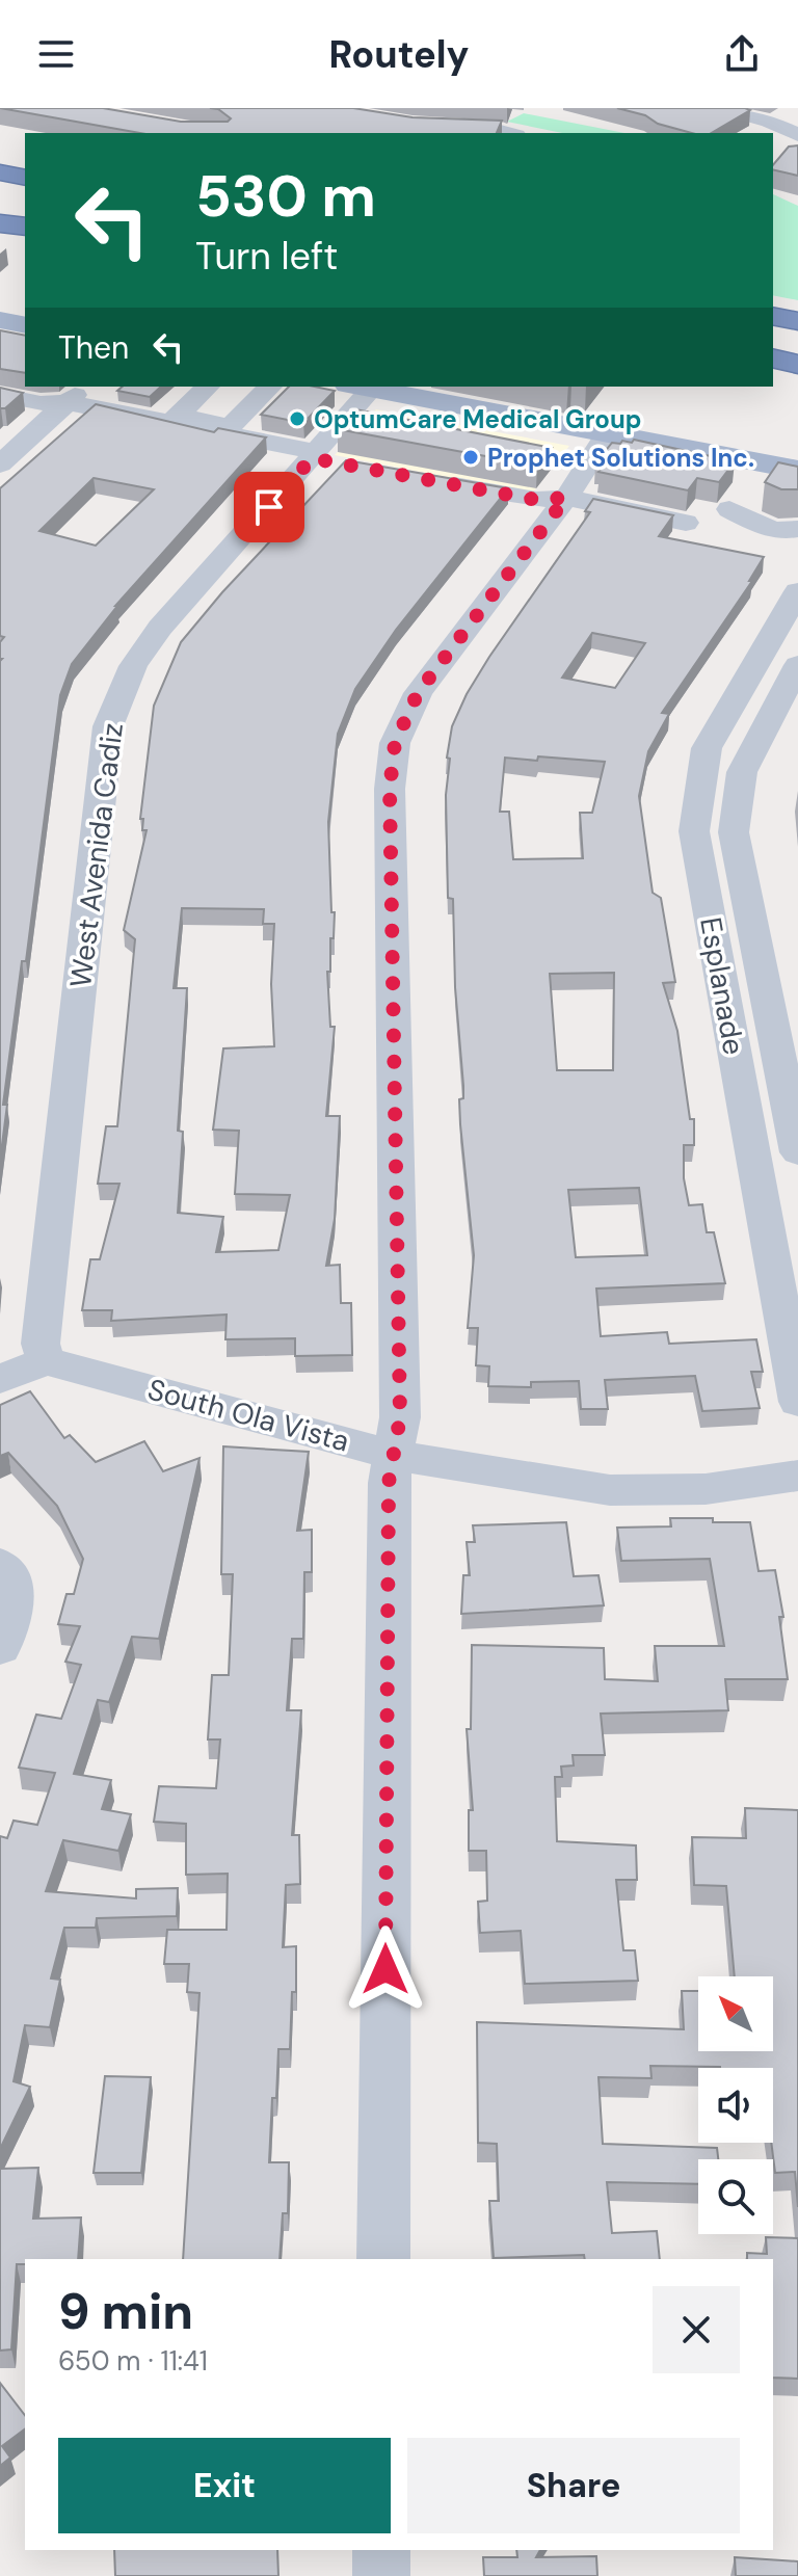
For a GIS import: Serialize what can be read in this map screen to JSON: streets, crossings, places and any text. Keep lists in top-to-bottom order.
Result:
{
  "streets": {
    "street": ["West Avenida Cadiz", "Esplanade", "South Ola Vista"]
  },
  "crossings": [
    ["West Avenida Cadiz", "South Ola Vista"]
  ],
  "places": ["OptumCare Medical Group", "Prophet Solutions Inc."],
  "north": "top left",
  "page": {
    "header": "Routely",
    "turn": ["530 m", "Turn left"],
    "then": "Then",
    "heading": ["9 min", "650 m · 11:41"],
    "buttons": ["Exit", "Share"]
  }
}
